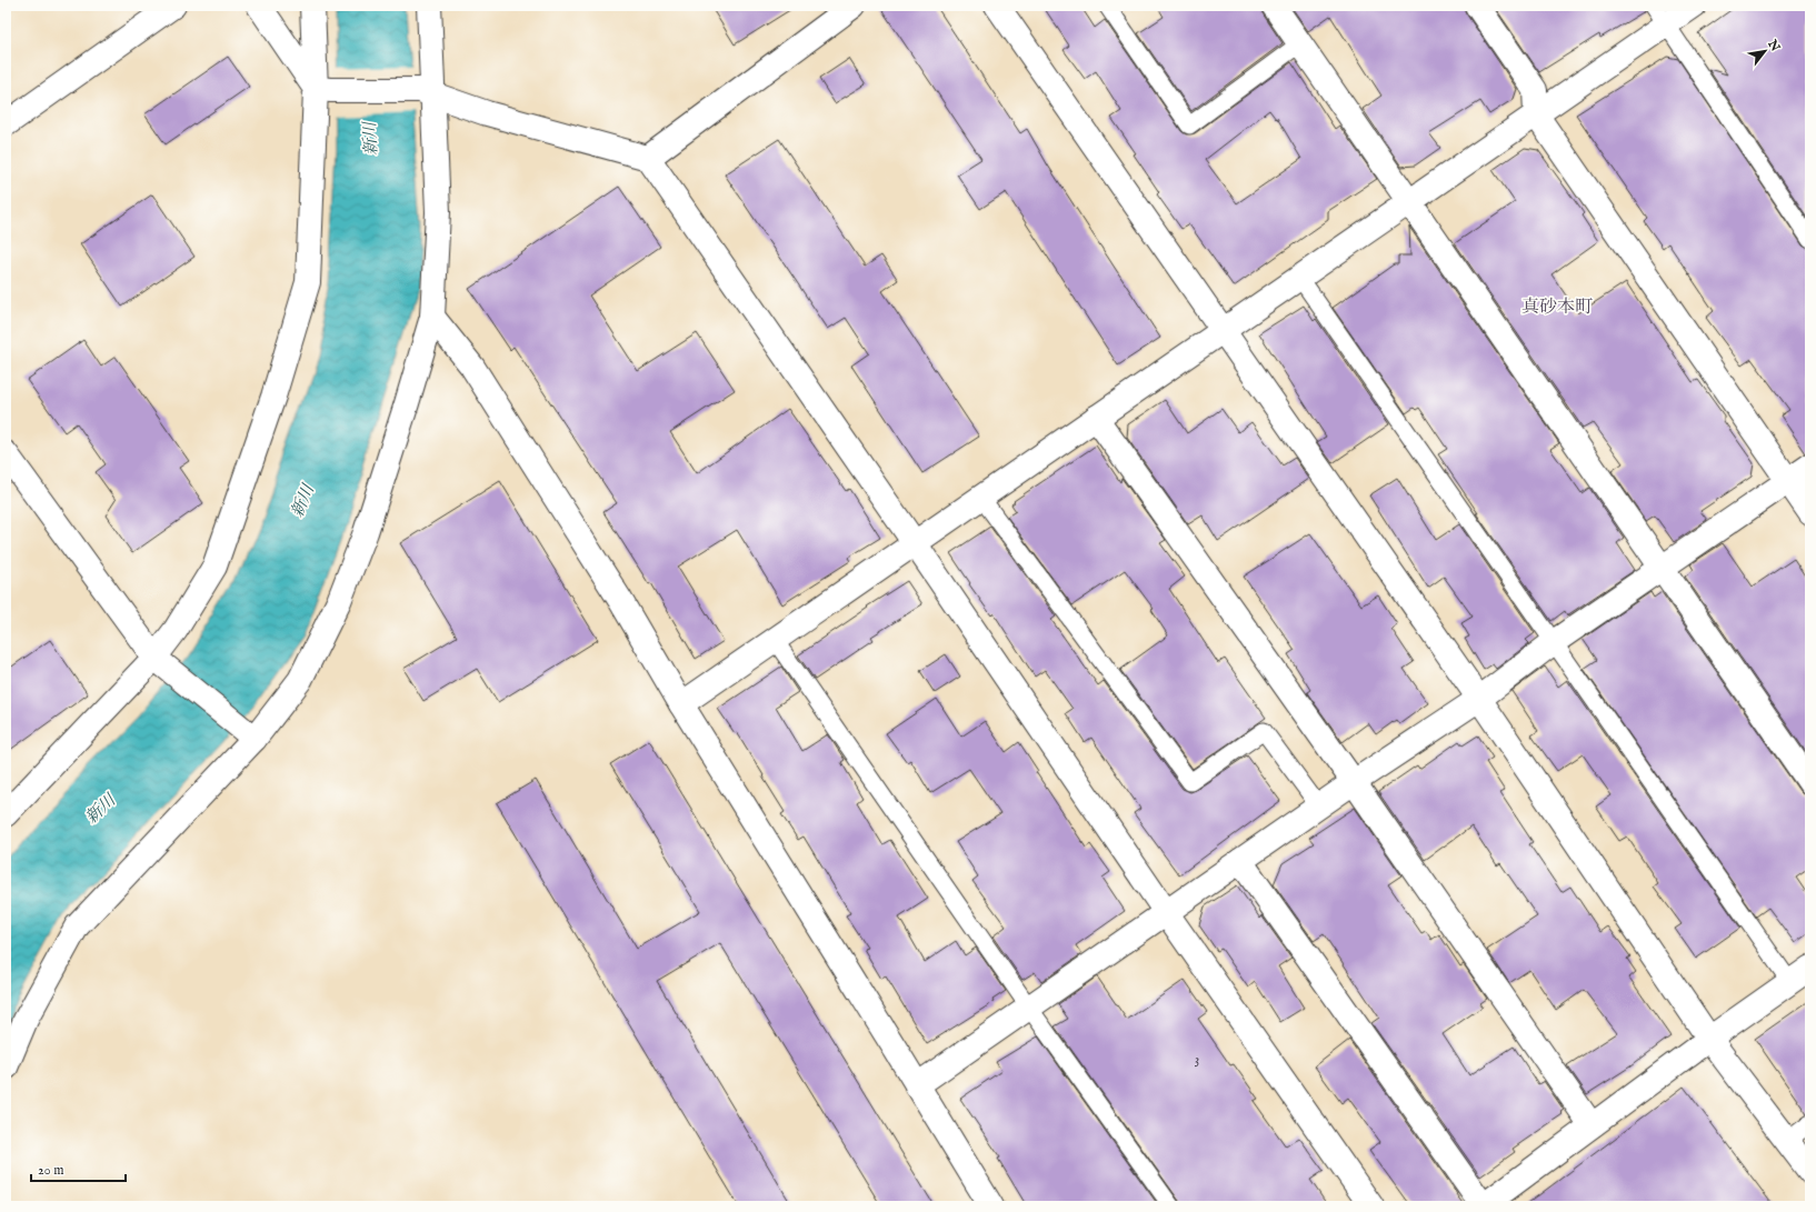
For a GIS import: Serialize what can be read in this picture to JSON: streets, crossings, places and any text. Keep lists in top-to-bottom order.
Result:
{
  "districts": ["真砂本町"],
  "water": ["新川"],
  "house_numbers": ["3"],
  "scale_bar": "20 m",
  "north": "top right"
}
